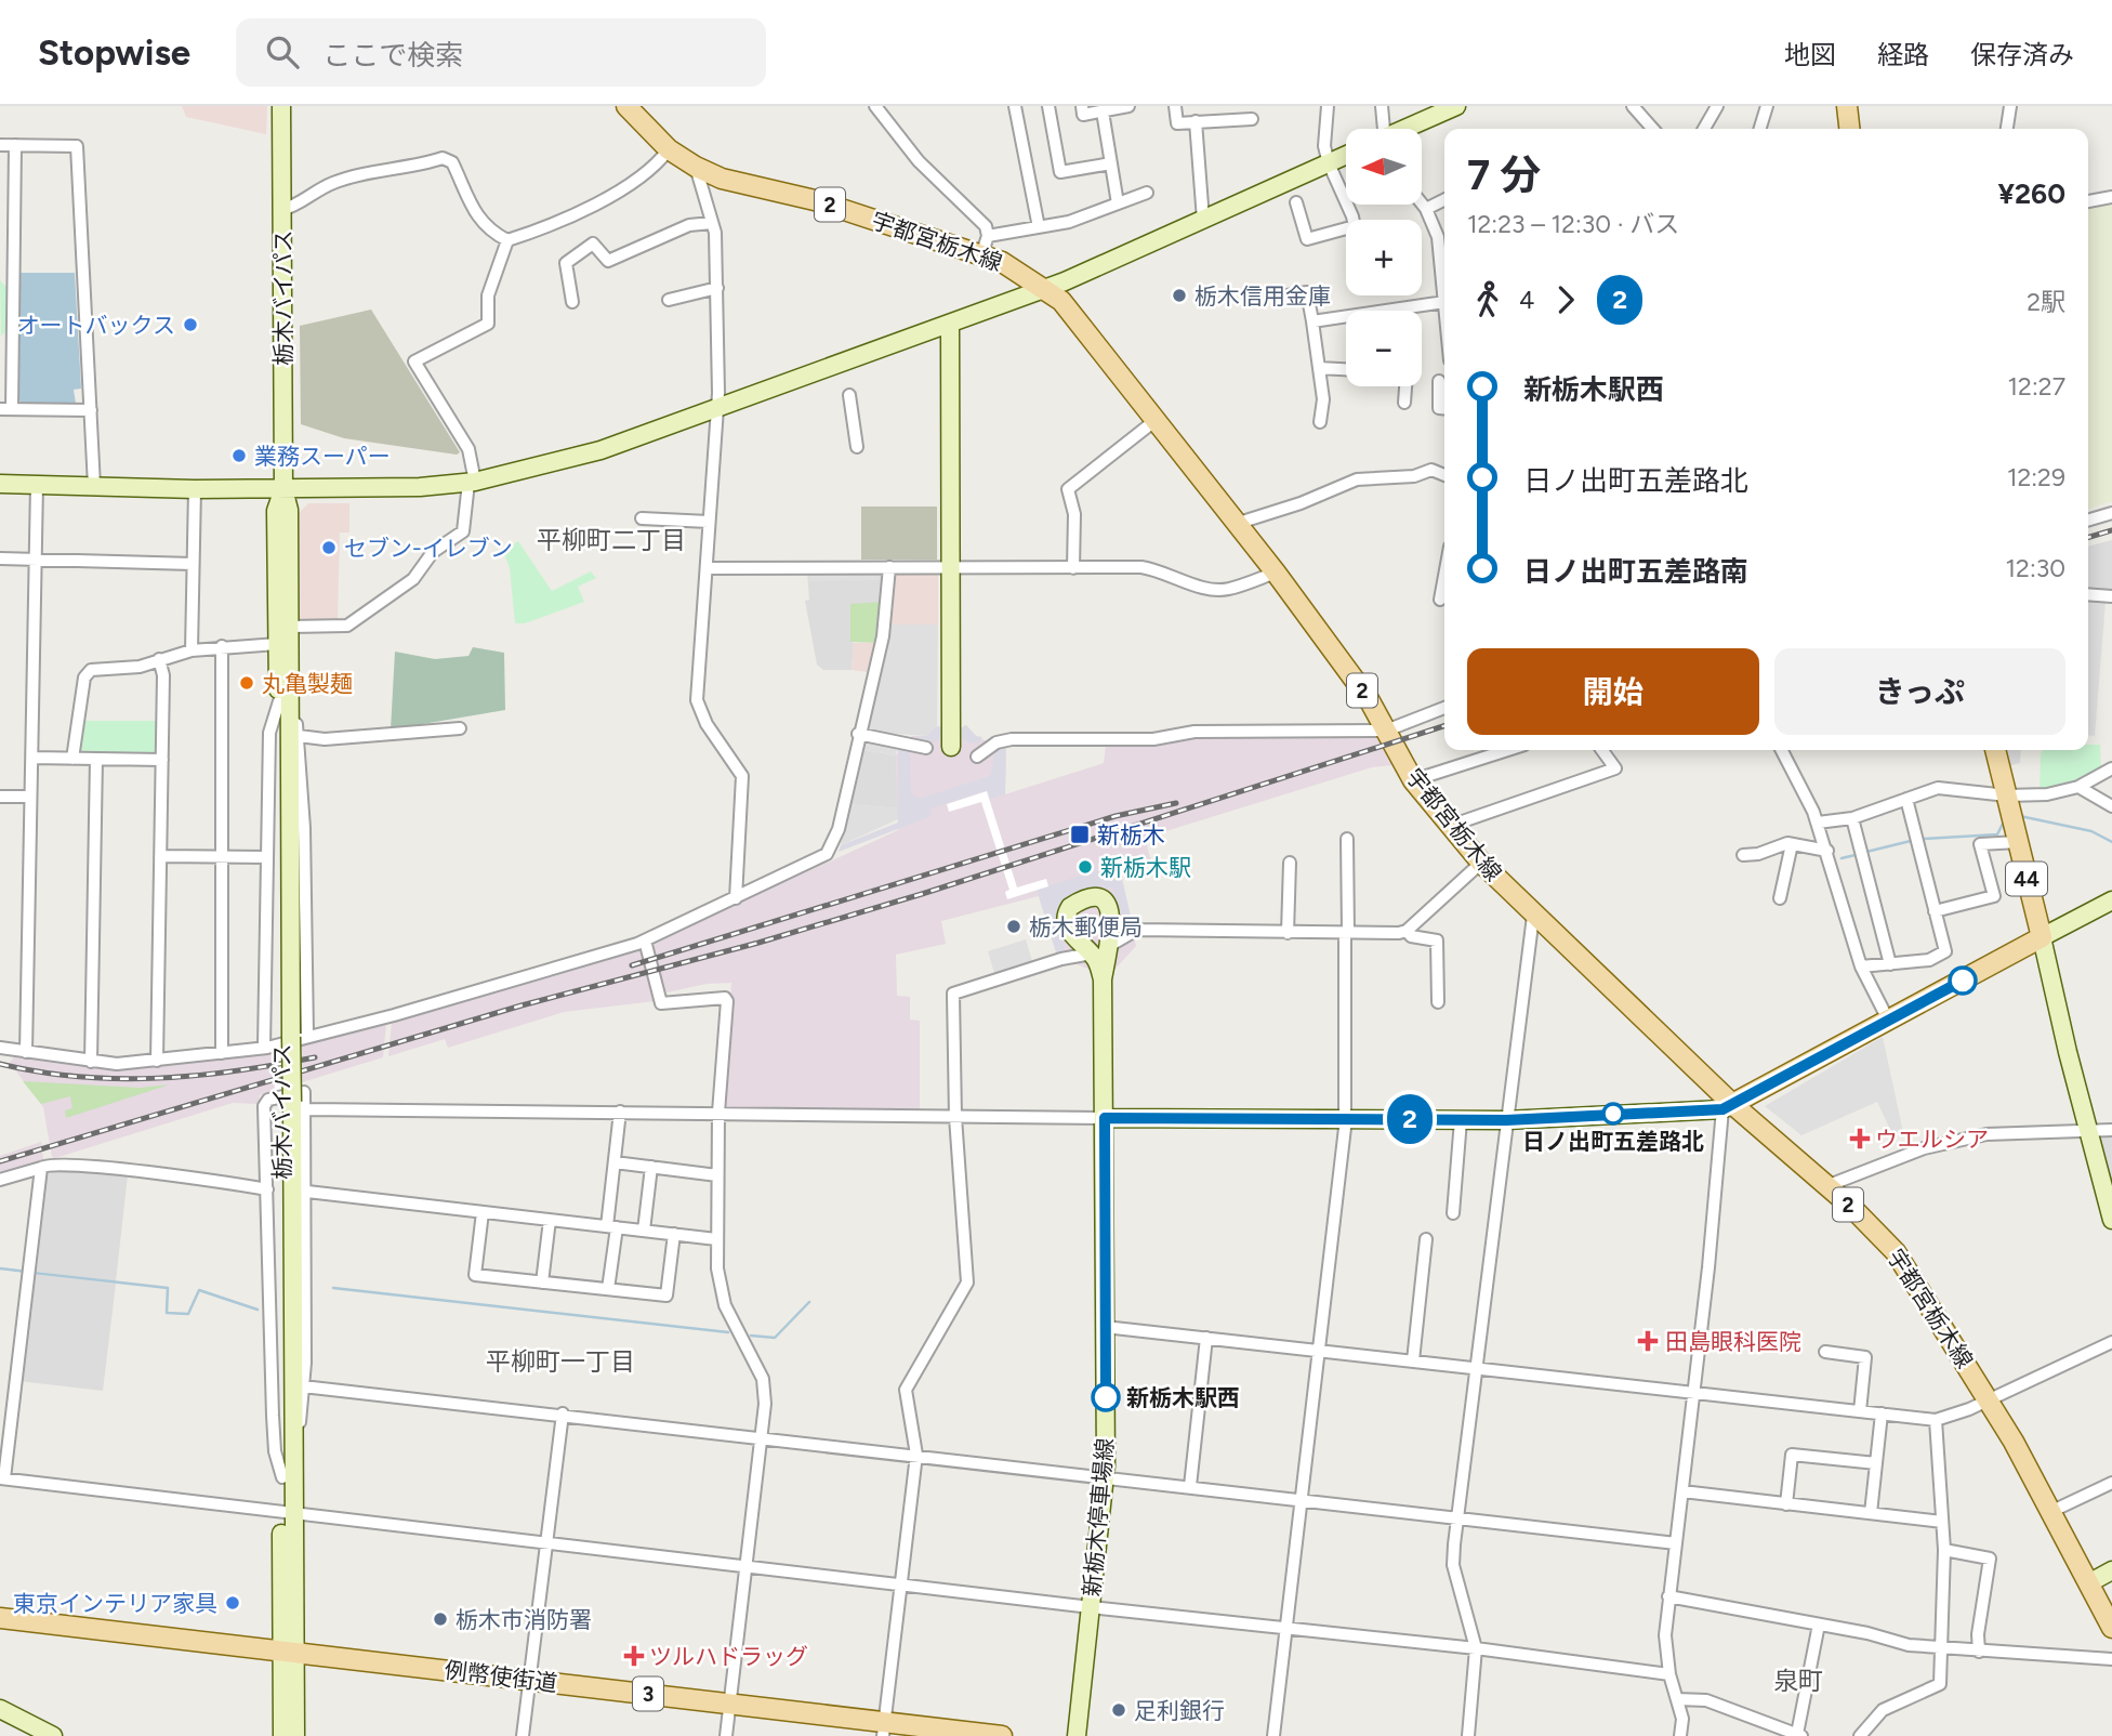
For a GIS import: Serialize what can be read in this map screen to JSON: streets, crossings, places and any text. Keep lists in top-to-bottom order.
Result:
{
  "streets": {
    "main road": [
      "2",
      "宇都宮栃木線",
      "栃木バイパス",
      "44",
      "新栃木停車場線",
      "例幣使街道",
      "3"
    ]
  },
  "crossings": [
    ["栃木バイパス", "例幣使街道"]
  ],
  "districts": ["平柳町二丁目", "平柳町一丁目", "泉町"],
  "places": {
    "other": [
      "栃木信用金庫",
      "オートバックス",
      "業務スーパー",
      "セブン-イレブン",
      "丸亀製麺",
      "新栃木駅",
      "栃木郵便局",
      "日ノ出町五差路北",
      "新栃木駅西",
      "東京インテリア家具",
      "栃木市消防署",
      "足利銀行"
    ],
    "transit": ["新栃木"],
    "health": ["ウエルシア", "田島眼科医院", "ツルハドラッグ"]
  },
  "lines": ["bus line 2"],
  "north": "left",
  "page": {
    "header": "Stopwise",
    "search": "ここで検索",
    "nav": ["地図", "経路", "保存済み"],
    "on_map": "2",
    "map_buttons": ["+", "−"],
    "heading": ["7 分", "12:23 – 12:30 · バス", "¥260"],
    "legs": ["4", "2", "2駅"],
    "list": [
      {
        "name": "新栃木駅西",
        "value": "12:27"
      },
      {
        "name": "日ノ出町五差路北",
        "value": "12:29"
      },
      {
        "name": "日ノ出町五差路南",
        "value": "12:30"
      }
    ],
    "buttons": ["開始", "きっぷ"]
  }
}
